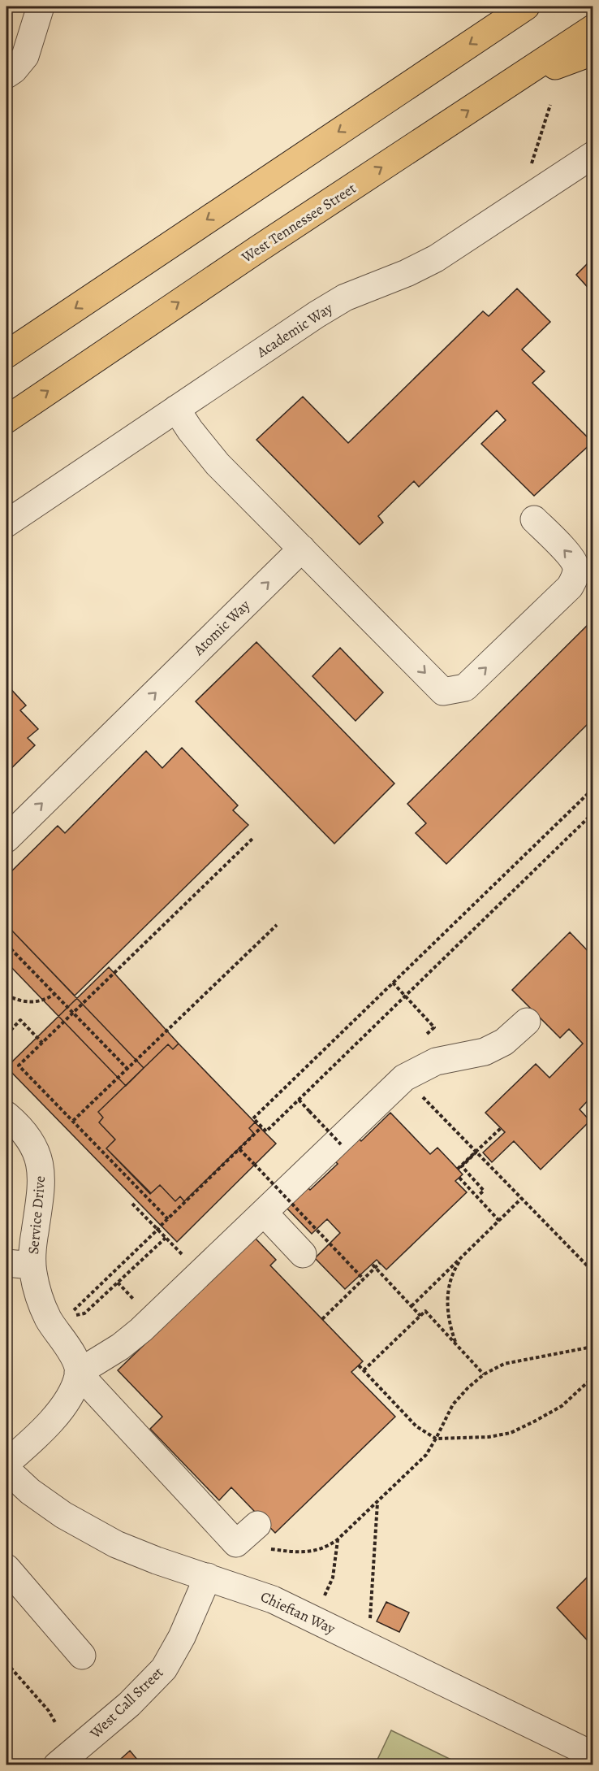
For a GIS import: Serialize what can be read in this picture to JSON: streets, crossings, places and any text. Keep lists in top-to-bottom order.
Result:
{
  "streets": {
    "main road": ["West Tennessee Street"],
    "street": [
      "Academic Way",
      "Atomic Way",
      "Service Drive",
      "Chieftan Way",
      "West Call Street"
    ]
  },
  "crossings": [
    ["Chieftan Way", "West Call Street"]
  ],
  "one_way": ["Atomic Way"]
}
